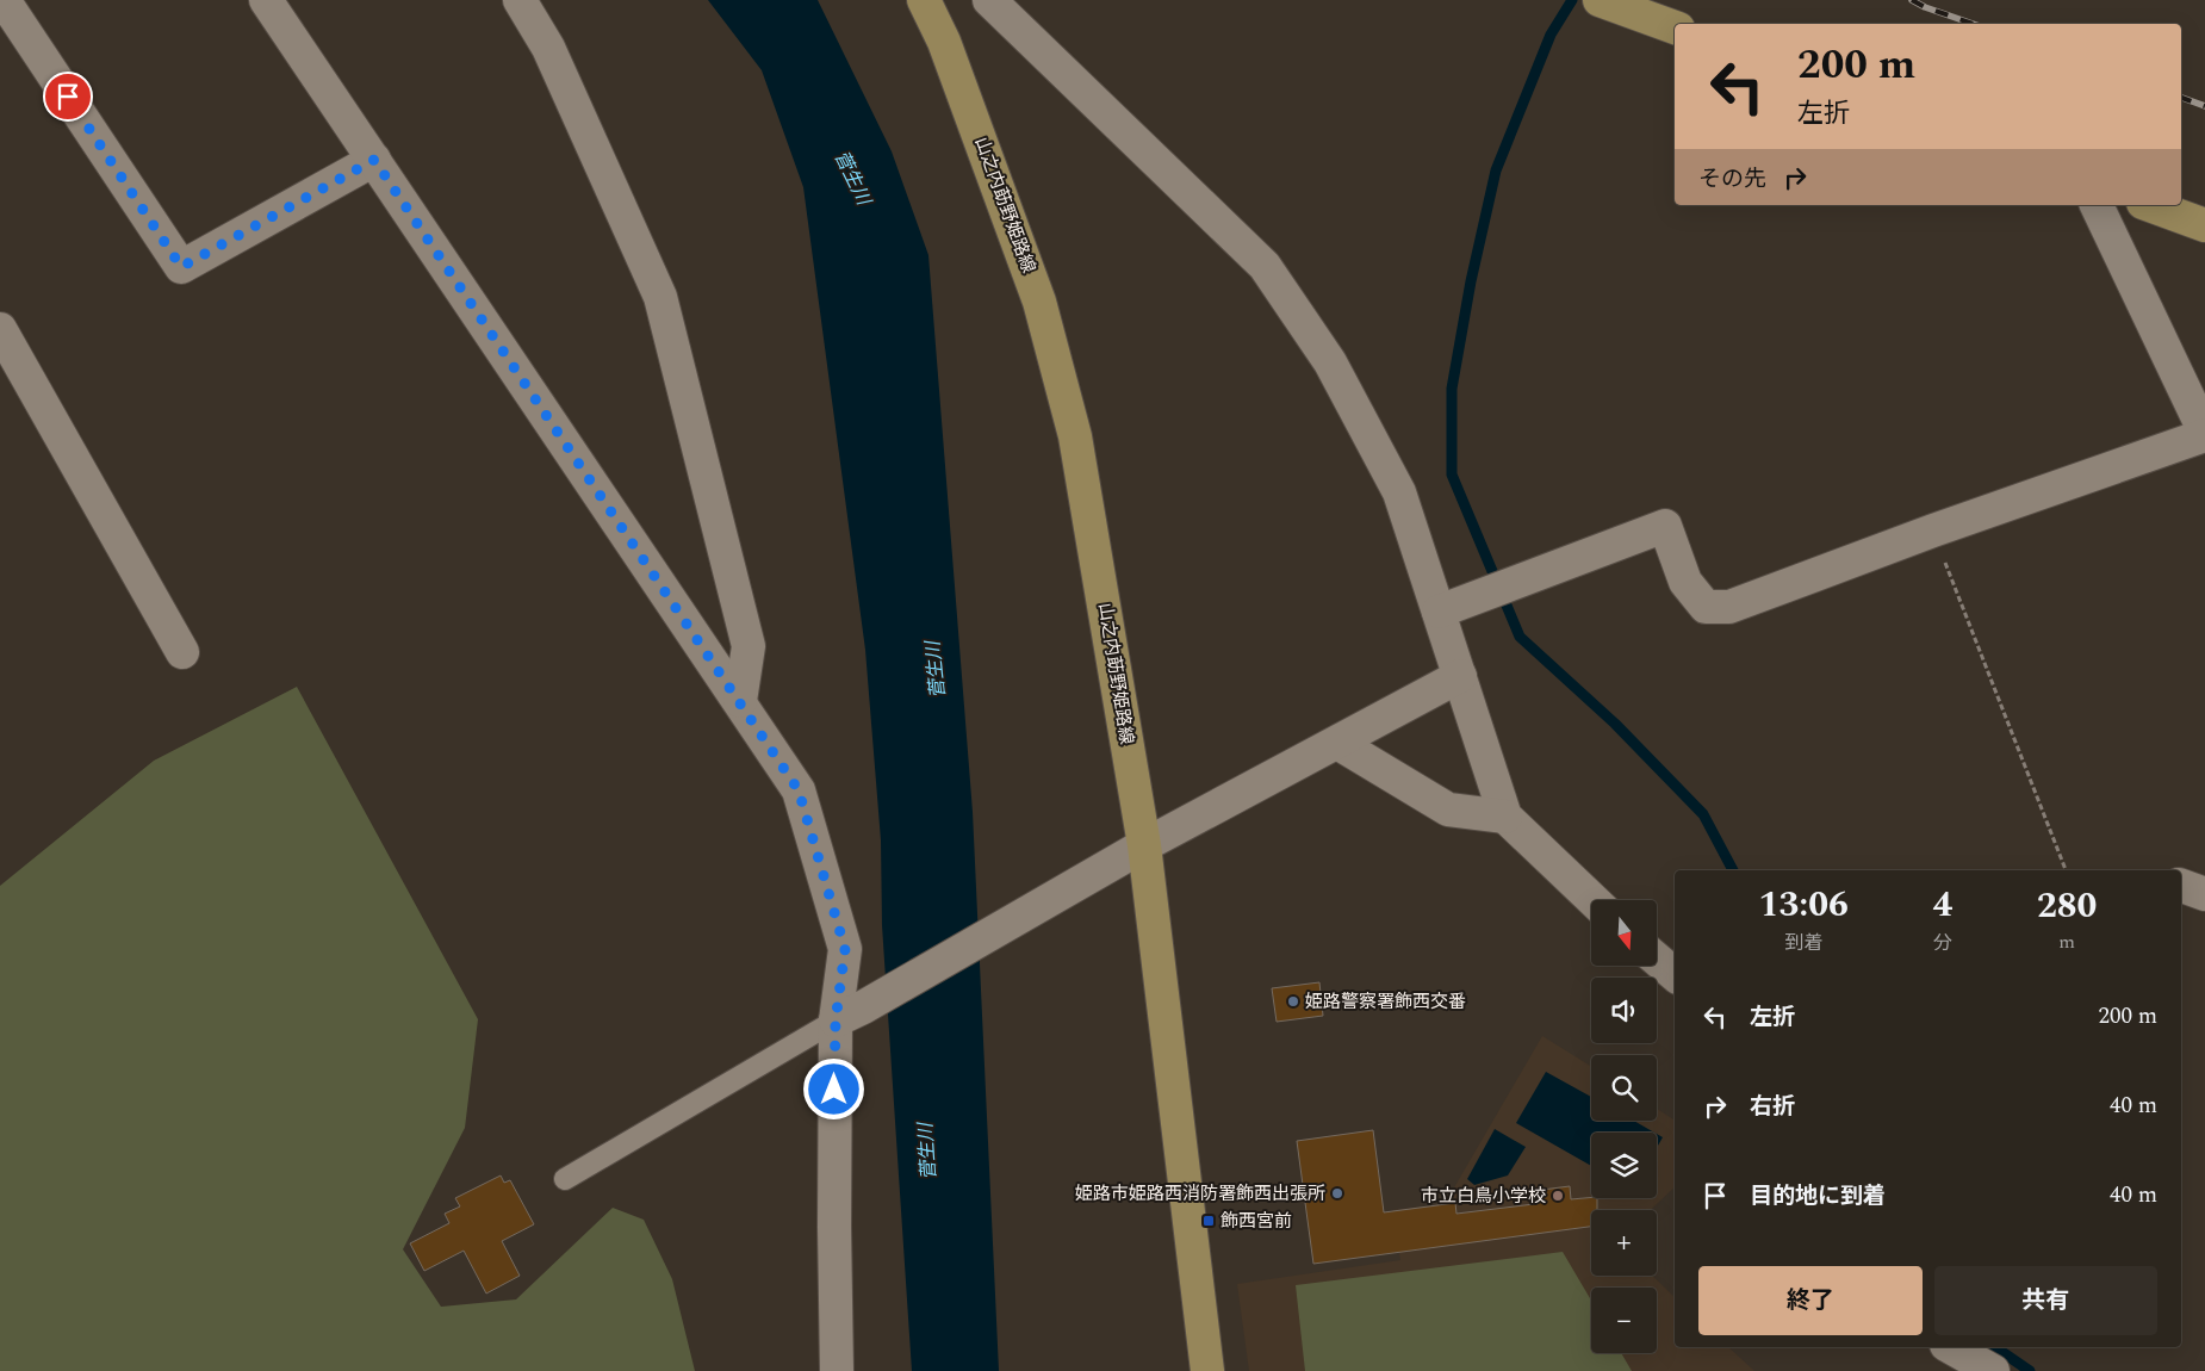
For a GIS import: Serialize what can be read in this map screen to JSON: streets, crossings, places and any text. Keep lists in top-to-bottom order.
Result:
{
  "streets": {
    "main road": ["山之内莇野姫路線"]
  },
  "water": ["菅生川"],
  "places": {
    "other": ["姫路警察署飾西交番", "姫路市姫路西消防署飾西出張所", "市立白鳥小学校"],
    "transit": ["飾西宮前"]
  },
  "north": "bottom",
  "page": {
    "turn": ["200 m", "左折"],
    "then": "その先",
    "eta": [
      "13:06",
      "到着",
      "4",
      "分",
      "280",
      "m"
    ],
    "map_buttons": ["+", "−"],
    "list": [
      {
        "name": "左折",
        "value": "200 m"
      },
      {
        "name": "右折",
        "value": "40 m"
      },
      {
        "name": "目的地に到着",
        "value": "40 m"
      }
    ],
    "buttons": ["終了", "共有"]
  }
}
